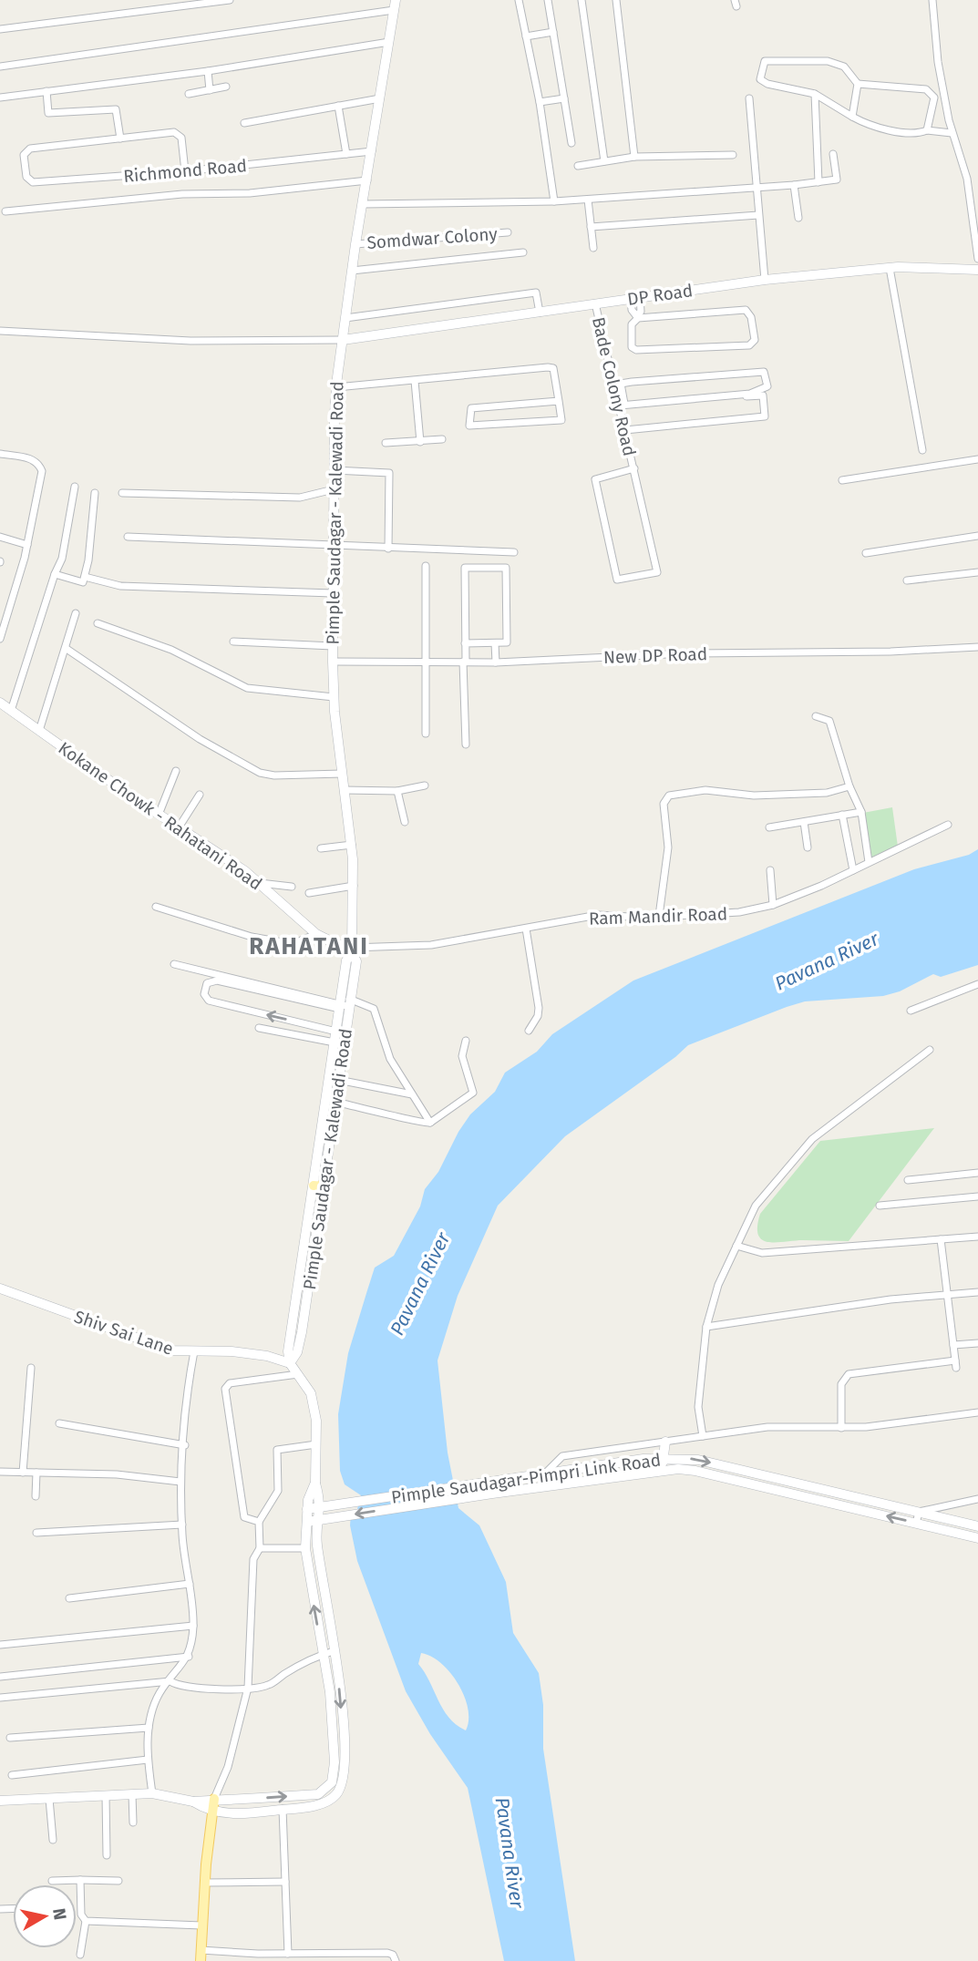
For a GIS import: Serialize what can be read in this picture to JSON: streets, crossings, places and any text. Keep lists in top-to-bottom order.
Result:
{
  "streets": {
    "main road": [
      "DP Road",
      "Pimple Saudagar - Kalewadi Road",
      "Kokane Chowk - Rahatani Road",
      "Shiv Sai Lane",
      "Pimple Saudagar-Pimpri Link Road"
    ],
    "street": [
      "Richmond Road",
      "Somdwar Colony",
      "Bade Colony Road",
      "New DP Road",
      "Ram Mandir Road"
    ]
  },
  "crossings": [
    ["Richmond Road", "Pimple Saudagar - Kalewadi Road"],
    ["Somdwar Colony", "Pimple Saudagar - Kalewadi Road"],
    ["DP Road", "Bade Colony Road"],
    ["DP Road", "Pimple Saudagar - Kalewadi Road"],
    ["Pimple Saudagar - Kalewadi Road", "New DP Road"],
    ["Pimple Saudagar - Kalewadi Road", "Kokane Chowk - Rahatani Road"],
    ["Pimple Saudagar - Kalewadi Road", "Ram Mandir Road"],
    ["Pimple Saudagar - Kalewadi Road", "Shiv Sai Lane"],
    ["Kokane Chowk - Rahatani Road", "Ram Mandir Road"]
  ],
  "districts": ["RAHATANI"],
  "water": ["Pavana River"],
  "north": "right"
}
